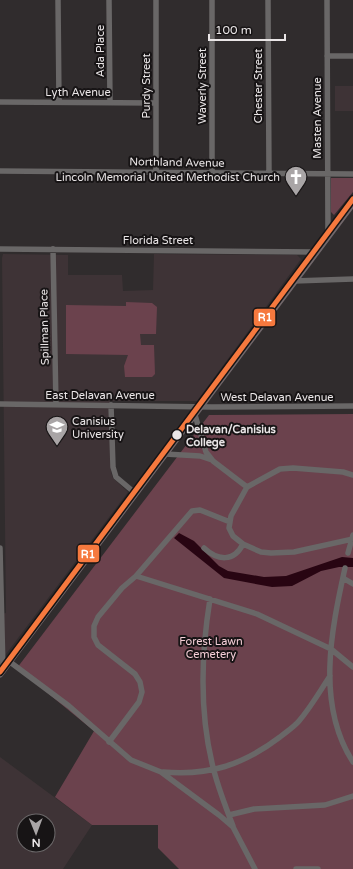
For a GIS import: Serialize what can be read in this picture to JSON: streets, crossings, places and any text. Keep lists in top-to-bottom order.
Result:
{
  "streets": {
    "street": [
      "Ada Place",
      "Purdy Street",
      "Waverly Street",
      "Chester Street",
      "Lyth Avenue",
      "Masten Avenue",
      "Northland Avenue",
      "Florida Street",
      "Spillman Place",
      "East Delavan Avenue",
      "West Delavan Avenue"
    ]
  },
  "crossings": [
    ["Ada Place", "Lyth Avenue"],
    ["Purdy Street", "Lyth Avenue"],
    ["Purdy Street", "Northland Avenue"],
    ["Waverly Street", "Northland Avenue"],
    ["Chester Street", "Northland Avenue"],
    ["Masten Avenue", "Northland Avenue"],
    ["Florida Street", "Spillman Place"],
    ["Spillman Place", "East Delavan Avenue"],
    ["East Delavan Avenue", "West Delavan Avenue"]
  ],
  "parks": ["Forest Lawn Cemetery"],
  "places": {
    "church": ["Lincoln Memorial United Methodist Church"],
    "other": ["Delavan/Canisius College"],
    "school or university": ["Canisius University"]
  },
  "lines": ["transit line R1"],
  "scale_bar": "100 m",
  "north": "bottom"
}
